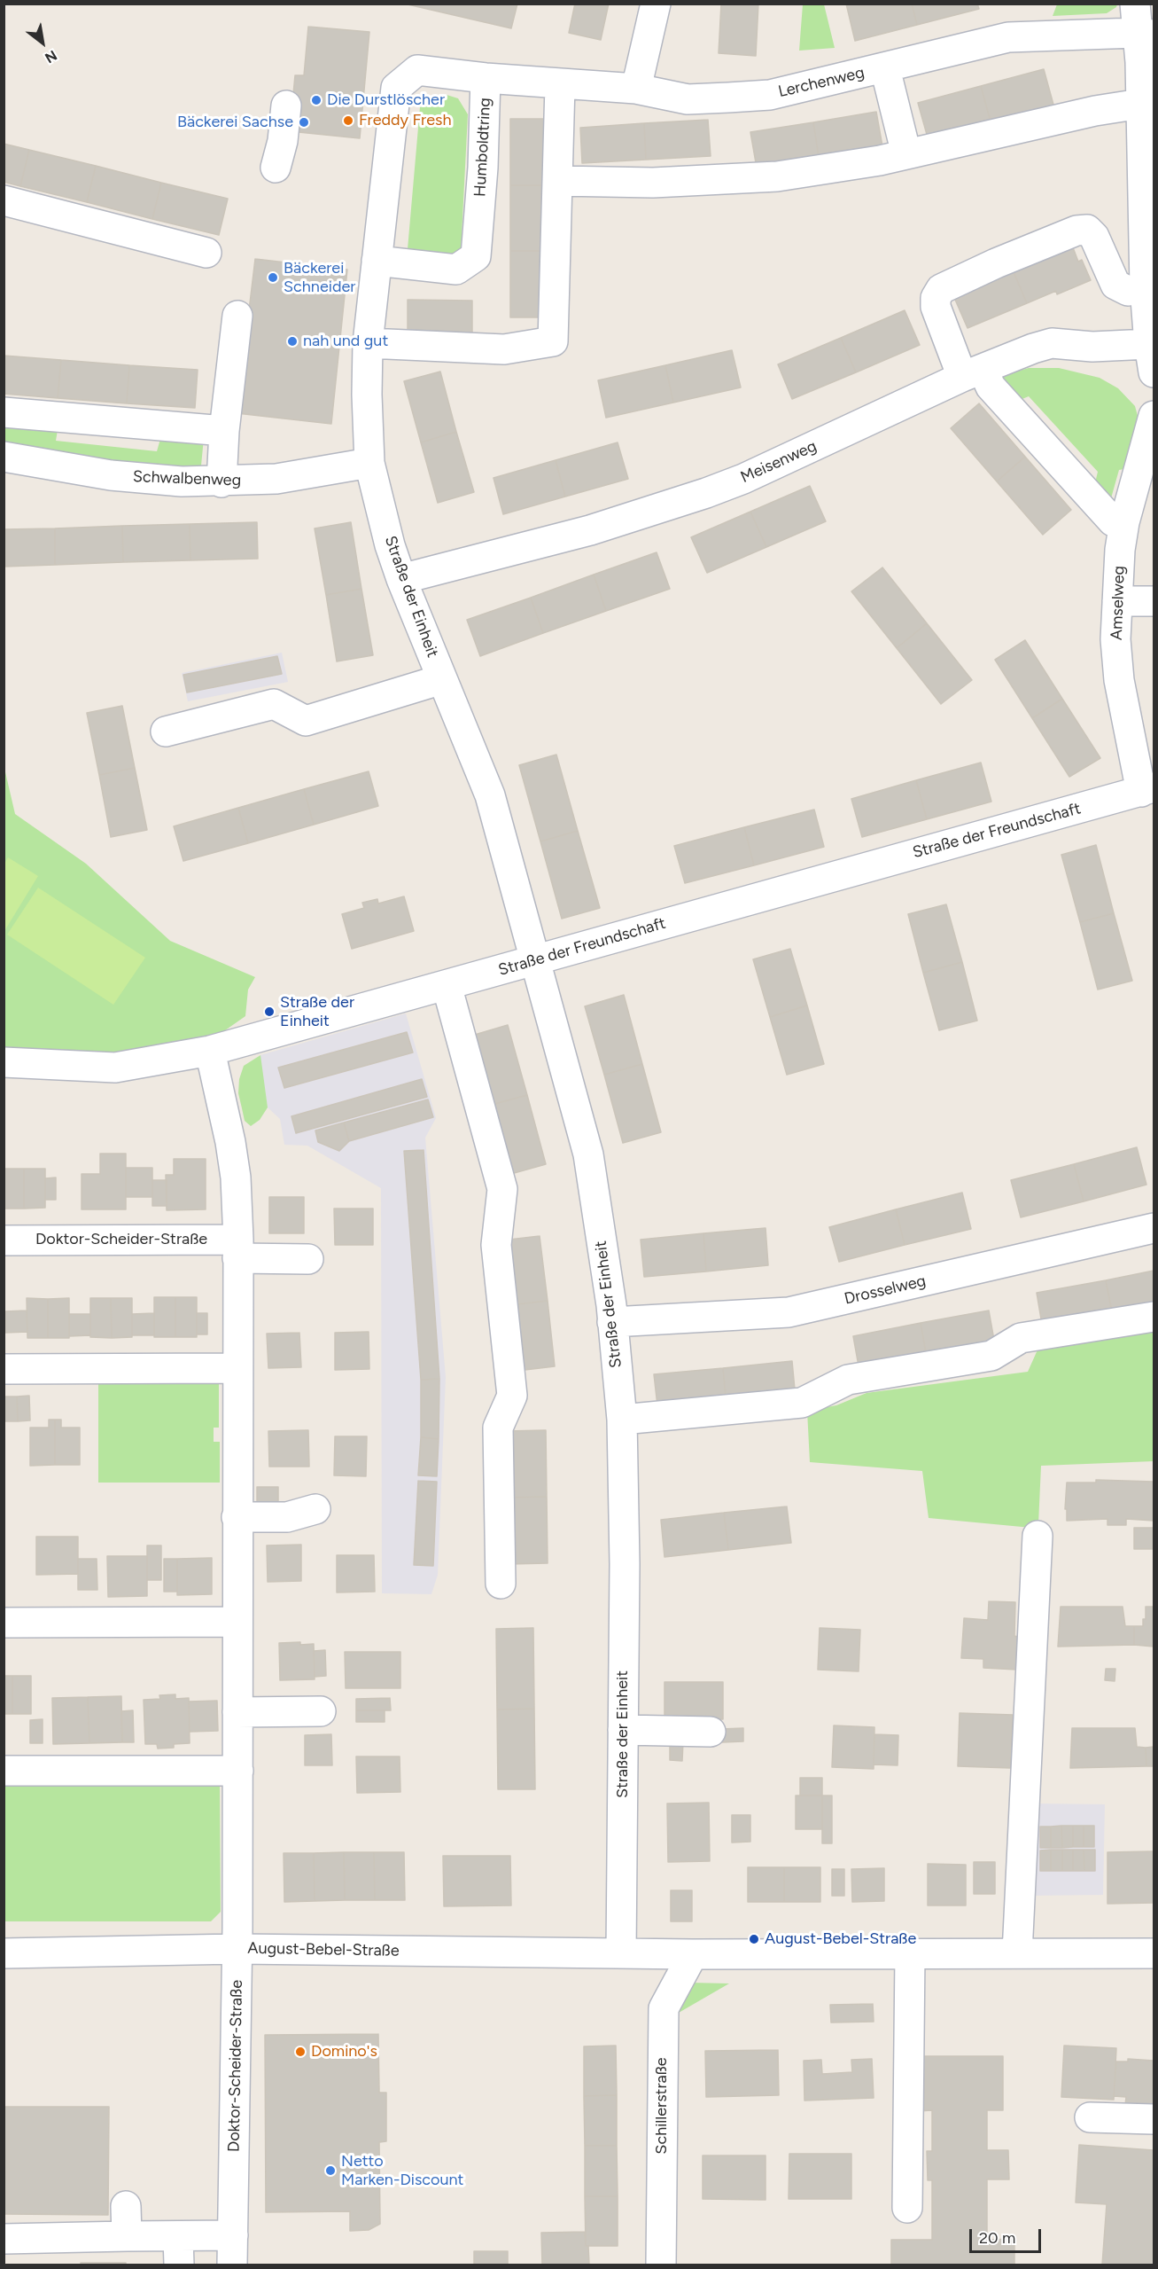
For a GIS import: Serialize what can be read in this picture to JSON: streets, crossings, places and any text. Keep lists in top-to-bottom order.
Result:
{
  "streets": {
    "street": [
      "Lerchenweg",
      "Humboldtring",
      "Meisenweg",
      "Schwalbenweg",
      "Straße der Einheit",
      "Amselweg",
      "Straße der Freundschaft",
      "Doktor-Scheider-Straße",
      "Drosselweg",
      "August-Bebel-Straße",
      "Schillerstraße"
    ]
  },
  "crossings": [
    ["Lerchenweg", "Humboldtring"],
    ["Humboldtring", "Straße der Einheit"],
    ["Meisenweg", "Straße der Einheit"],
    ["Schwalbenweg", "Straße der Einheit"],
    ["Straße der Einheit", "Straße der Freundschaft"],
    ["Straße der Einheit", "Drosselweg"],
    ["Straße der Einheit", "August-Bebel-Straße"],
    ["Amselweg", "Straße der Freundschaft"],
    ["Straße der Freundschaft", "Doktor-Scheider-Straße"],
    ["Doktor-Scheider-Straße", "August-Bebel-Straße"],
    ["August-Bebel-Straße", "Schillerstraße"]
  ],
  "places": [
    "Die Durstlöscher",
    "Freddy Fresh",
    "Bäckerei Sachse",
    "Bäckerei Schneider",
    "nah und gut",
    "Straße der Einheit",
    "August-Bebel-Straße",
    "Domino's",
    "Netto Marken-Discount"
  ],
  "scale_bar": "20 m",
  "north": "bottom right"
}
